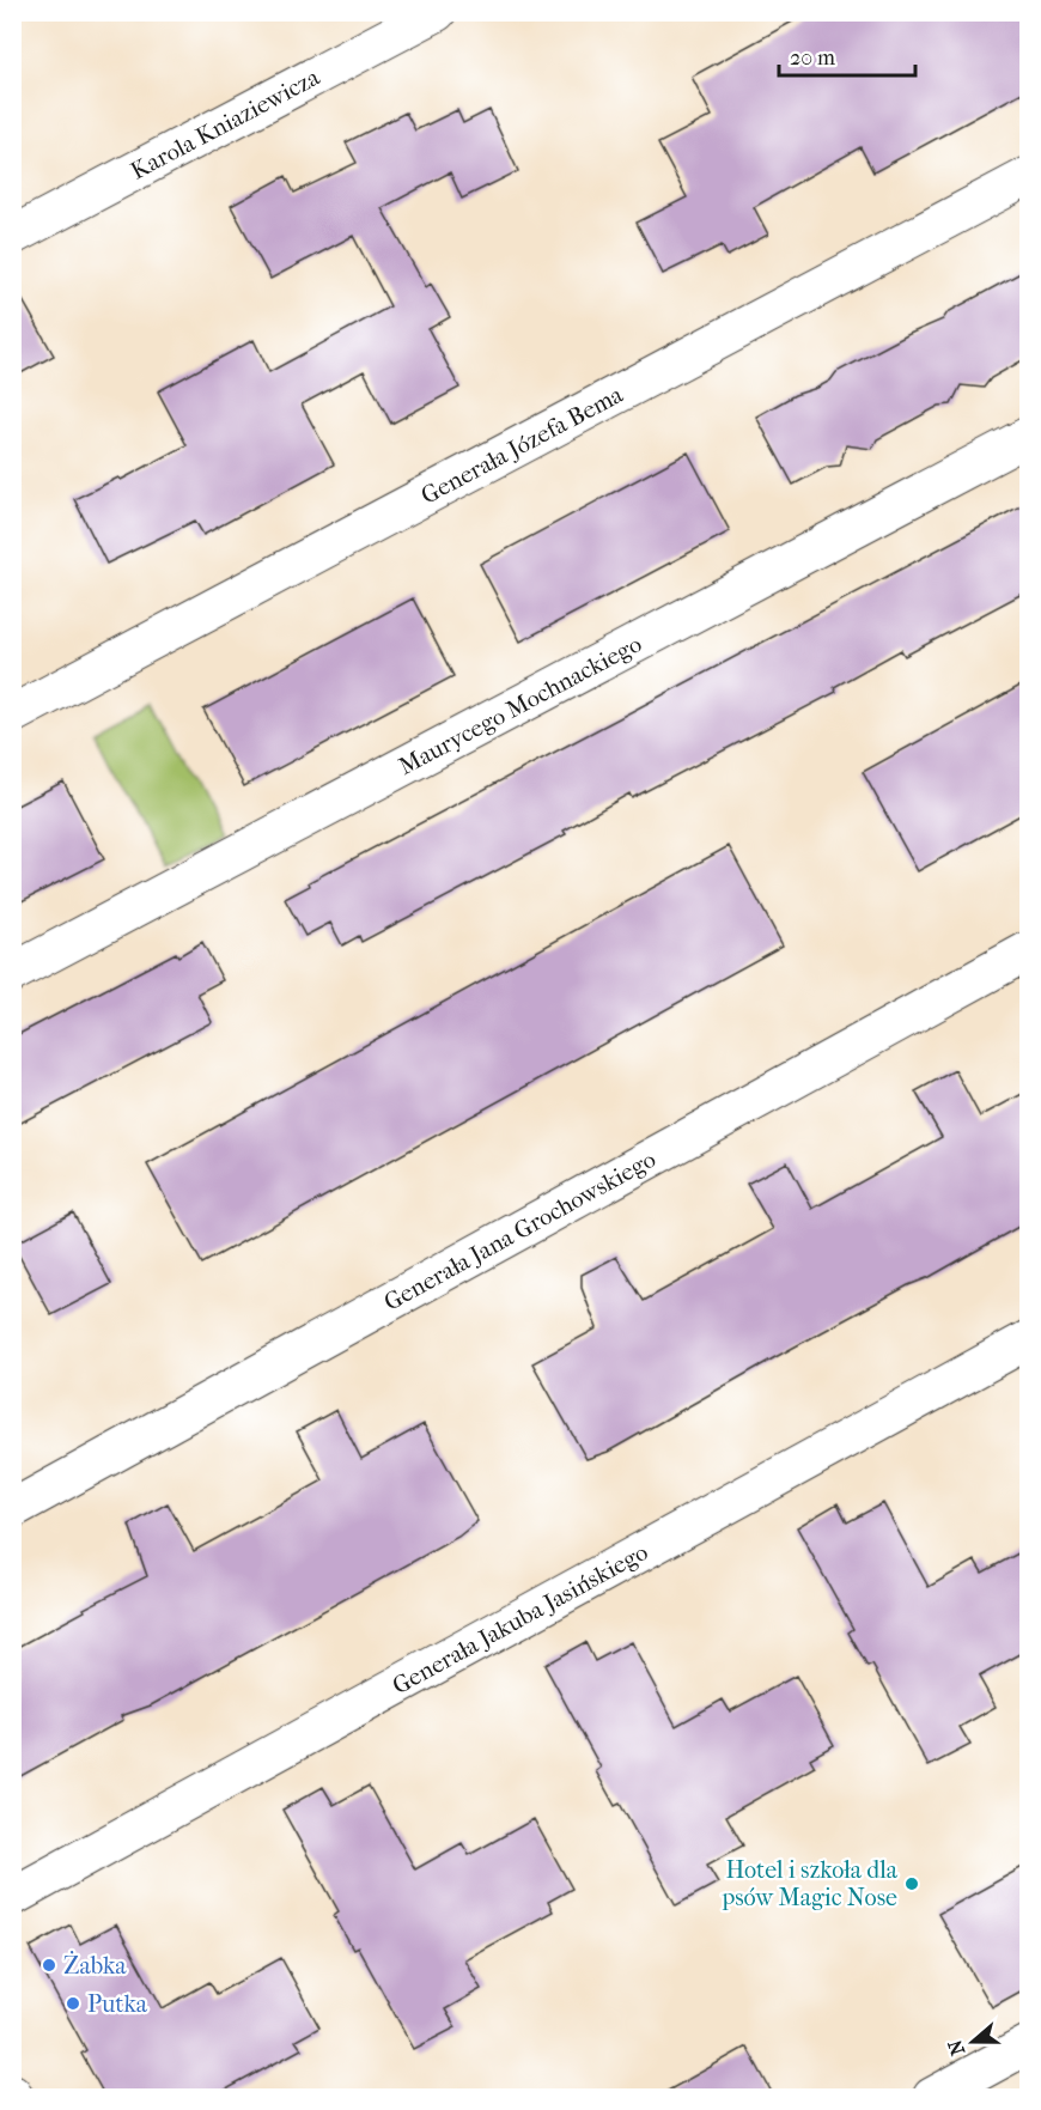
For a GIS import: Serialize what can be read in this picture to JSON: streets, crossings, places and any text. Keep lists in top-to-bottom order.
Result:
{
  "streets": {
    "street": [
      "Karola Kniaziewicza",
      "Generała Józefa Bema",
      "Maurycego Mochnackiego",
      "Generała Jana Grochowskiego",
      "Generała Jakuba Jasińskiego"
    ]
  },
  "places": ["Hotel i szkoła dla psów Magic Nose", "Żabka", "Putka"],
  "scale_bar": "20 m",
  "north": "left"
}
